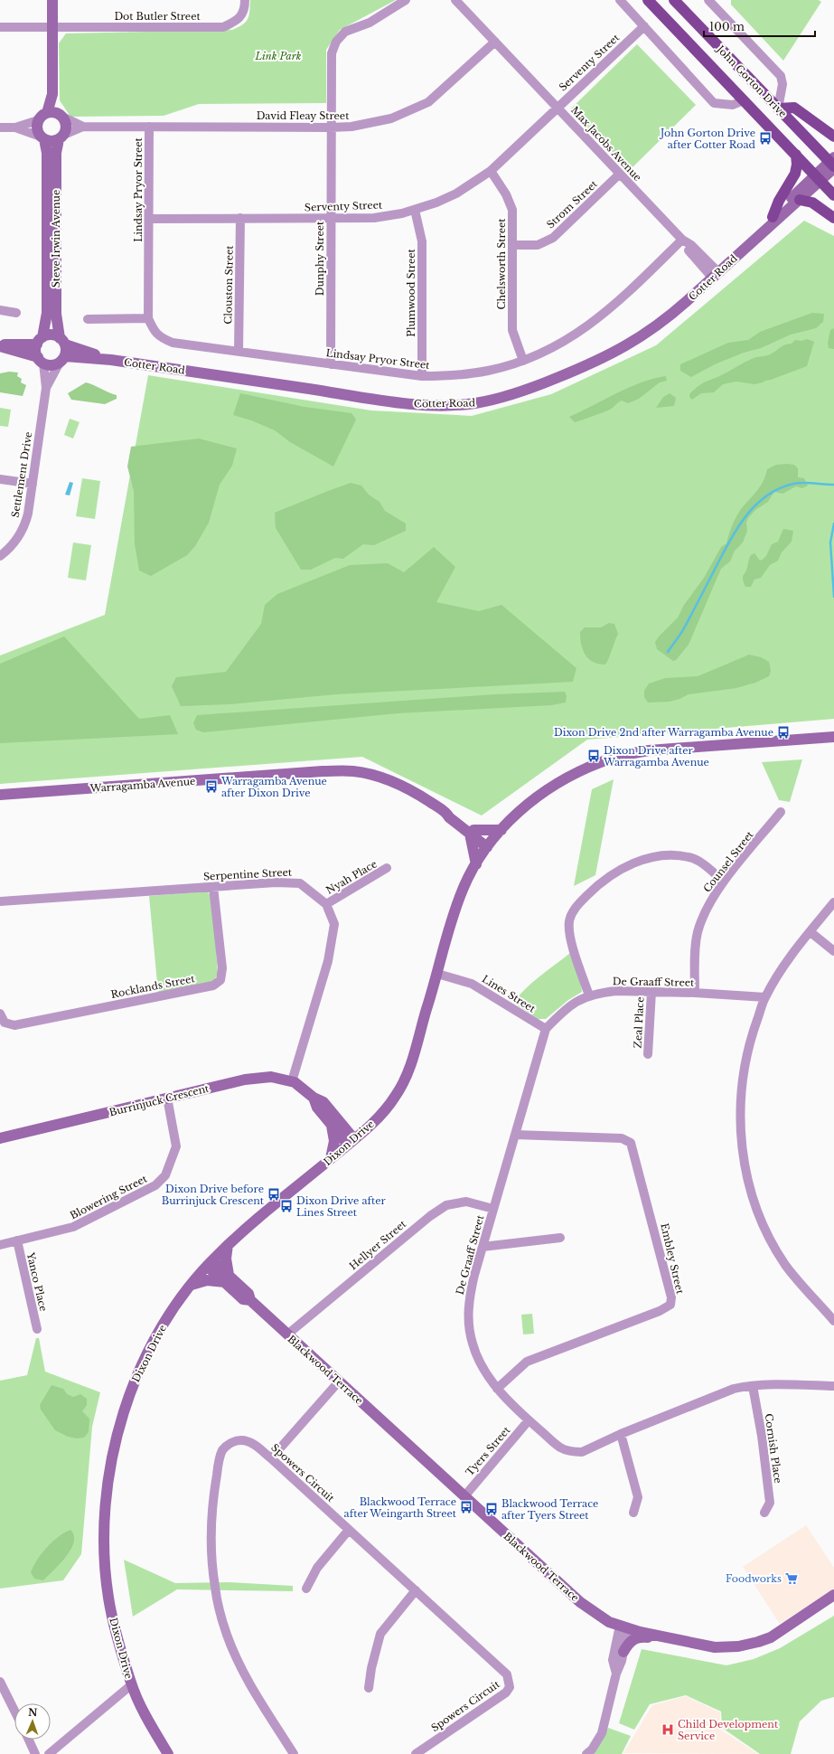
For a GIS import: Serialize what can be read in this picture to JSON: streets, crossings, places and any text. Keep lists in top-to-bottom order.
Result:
{
  "streets": {
    "main road": [
      "John Gorton Drive",
      "Steve Irwin Avenue",
      "Cotter Road",
      "Warragamba Avenue",
      "Burrinjuck Crescent",
      "Dixon Drive",
      "Blackwood Terrace"
    ],
    "street": [
      "Dot Butler Street",
      "Serventy Street",
      "David Fleay Street",
      "Max Jacobs Avenue",
      "Lindsay Pryor Street",
      "Strom Street",
      "Dunphy Street",
      "Chelsworth Street",
      "Clouston Street",
      "Plumwood Street",
      "Settlement Drive",
      "Counsel Street",
      "Serpentine Street",
      "Nyah Place",
      "De Graaff Street",
      "Rocklands Street",
      "Lines Street",
      "Zeal Place",
      "Blowering Street",
      "Hellyer Street",
      "Embley Street",
      "Yanco Place",
      "Cornish Place",
      "Tyers Street",
      "Spowers Circuit"
    ]
  },
  "crossings": [
    ["Serventy Street", "John Gorton Drive"],
    ["Serventy Street", "Max Jacobs Avenue"],
    ["Serventy Street", "Lindsay Pryor Street"],
    ["Serventy Street", "Dunphy Street"],
    ["Serventy Street", "Chelsworth Street"],
    ["Serventy Street", "Clouston Street"],
    ["Serventy Street", "Plumwood Street"],
    ["John Gorton Drive", "Cotter Road"],
    ["David Fleay Street", "Max Jacobs Avenue"],
    ["David Fleay Street", "Lindsay Pryor Street"],
    ["David Fleay Street", "Steve Irwin Avenue"],
    ["David Fleay Street", "Dunphy Street"],
    ["Max Jacobs Avenue", "Lindsay Pryor Street"],
    ["Max Jacobs Avenue", "Strom Street"],
    ["Max Jacobs Avenue", "Cotter Road"],
    ["Lindsay Pryor Street", "Dunphy Street"],
    ["Lindsay Pryor Street", "Chelsworth Street"],
    ["Lindsay Pryor Street", "Clouston Street"],
    ["Lindsay Pryor Street", "Plumwood Street"],
    ["Strom Street", "Chelsworth Street"],
    ["Steve Irwin Avenue", "Cotter Road"],
    ["Steve Irwin Avenue", "Settlement Drive"],
    ["Cotter Road", "Settlement Drive"],
    ["Warragamba Avenue", "Dixon Drive"],
    ["Counsel Street", "De Graaff Street"],
    ["Serpentine Street", "Nyah Place"],
    ["Serpentine Street", "Rocklands Street"],
    ["Serpentine Street", "Burrinjuck Crescent"],
    ["De Graaff Street", "Lines Street"],
    ["De Graaff Street", "Zeal Place"],
    ["De Graaff Street", "Hellyer Street"],
    ["De Graaff Street", "Embley Street"],
    ["De Graaff Street", "Cornish Place"],
    ["De Graaff Street", "Tyers Street"],
    ["Lines Street", "Dixon Drive"],
    ["Burrinjuck Crescent", "Dixon Drive"],
    ["Burrinjuck Crescent", "Blowering Street"],
    ["Dixon Drive", "Blackwood Terrace"],
    ["Blowering Street", "Yanco Place"],
    ["Hellyer Street", "Blackwood Terrace"],
    ["Blackwood Terrace", "Tyers Street"]
  ],
  "parks": ["Link Park"],
  "places": {
    "bus stop": [
      "John Gorton Drive after Cotter Road",
      "Dixon Drive 2nd after Warragamba Avenue",
      "Dixon Drive after Warragamba Avenue",
      "Warragamba Avenue after Dixon Drive",
      "Dixon Drive before Burrinjuck Crescent",
      "Dixon Drive after Lines Street",
      "Blackwood Terrace after Weingarth Street",
      "Blackwood Terrace after Tyers Street"
    ],
    "supermarket": ["Foodworks"],
    "hospital": ["Child Development Service"]
  },
  "scale_bar": "100 m",
  "north": "top"
}
